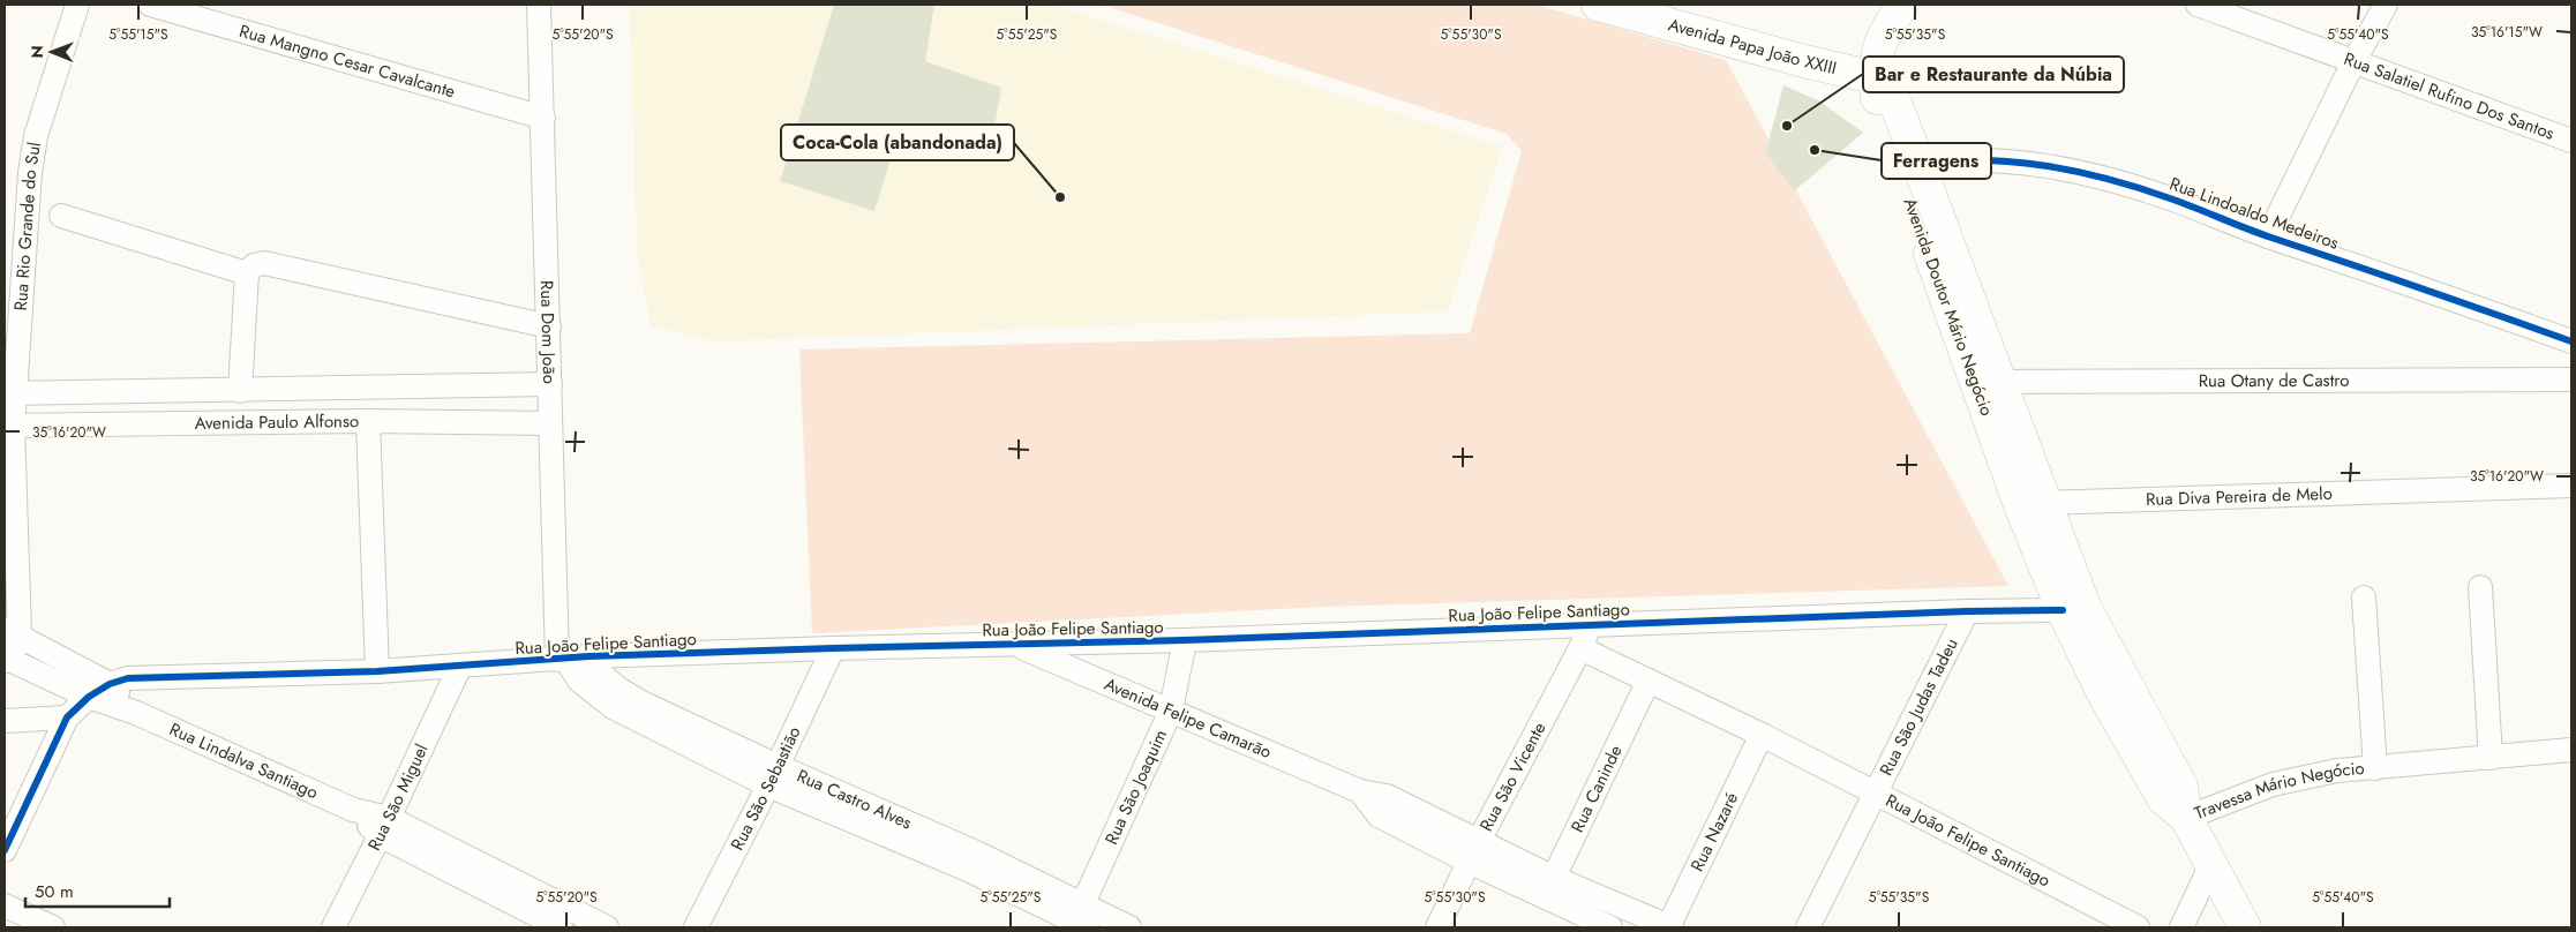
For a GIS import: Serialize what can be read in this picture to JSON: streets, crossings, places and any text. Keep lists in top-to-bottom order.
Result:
{
  "streets": {
    "main road": ["Avenida Papa João XXIII", "Avenida Doutor Mário Negócio"],
    "street": [
      "Rua Mangno Cesar Cavalcante",
      "Rua Salatiel Rufino Dos Santos",
      "Rua Lindoaldo Medeiros",
      "Rua Rio Grande do Sul",
      "Rua Dom João",
      "Rua Otany de Castro",
      "Avenida Paulo Alfonso",
      "Rua Diva Pereira de Melo",
      "Rua João Felipe Santiago",
      "Rua São Judas Tadeu",
      "Avenida Felipe Camarão",
      "Rua Lindalva Santiago",
      "Rua São Vicente",
      "Rua São Joaquim",
      "Rua São Sebastião",
      "Rua Caninde",
      "Travessa Mário Negócio",
      "Rua São Miguel",
      "Rua Castro Alves",
      "Rua Nazaré"
    ]
  },
  "crossings": [
    ["Avenida Papa João XXIII", "Avenida Doutor Mário Negócio"],
    ["Rua Mangno Cesar Cavalcante", "Rua Dom João"],
    ["Rua Lindoaldo Medeiros", "Avenida Doutor Mário Negócio"],
    ["Rua Rio Grande do Sul", "Avenida Paulo Alfonso"],
    ["Rua Rio Grande do Sul", "Rua Lindalva Santiago"],
    ["Avenida Doutor Mário Negócio", "Rua Otany de Castro"],
    ["Avenida Doutor Mário Negócio", "Rua Diva Pereira de Melo"],
    ["Avenida Doutor Mário Negócio", "Rua João Felipe Santiago"],
    ["Avenida Doutor Mário Negócio", "Travessa Mário Negócio"],
    ["Rua Dom João", "Avenida Paulo Alfonso"],
    ["Rua Dom João", "Rua João Felipe Santiago"],
    ["Rua Dom João", "Rua Castro Alves"],
    ["Rua João Felipe Santiago", "Rua São Judas Tadeu"],
    ["Rua João Felipe Santiago", "Avenida Felipe Camarão"],
    ["Rua João Felipe Santiago", "Rua Lindalva Santiago"],
    ["Rua João Felipe Santiago", "Rua São Vicente"],
    ["Rua João Felipe Santiago", "Rua São Joaquim"],
    ["Rua João Felipe Santiago", "Rua São Sebastião"],
    ["Rua João Felipe Santiago", "Rua Caninde"],
    ["Rua João Felipe Santiago", "Rua São Miguel"],
    ["Rua João Felipe Santiago", "Rua Castro Alves"],
    ["Rua João Felipe Santiago", "Rua Nazaré"],
    ["Avenida Felipe Camarão", "Rua São Vicente"],
    ["Avenida Felipe Camarão", "Rua São Joaquim"],
    ["Avenida Felipe Camarão", "Rua Caninde"],
    ["Avenida Felipe Camarão", "Rua Nazaré"],
    ["Rua Lindalva Santiago", "Rua São Miguel"],
    ["Rua São Joaquim", "Rua Castro Alves"],
    ["Rua São Sebastião", "Rua Castro Alves"]
  ],
  "places": ["Bar e Restaurante da Núbia", "Ferragens", "Coca-Cola (abandonada)"],
  "scale_bar": "50 m",
  "north": "left",
  "coordinates": [
    "35°16'15\"W",
    "5°55'15\"S",
    "5°55'20\"S",
    "5°55'25\"S",
    "5°55'30\"S",
    "5°55'35\"S",
    "5°55'40\"S",
    "35°16'20\"W"
  ]
}
